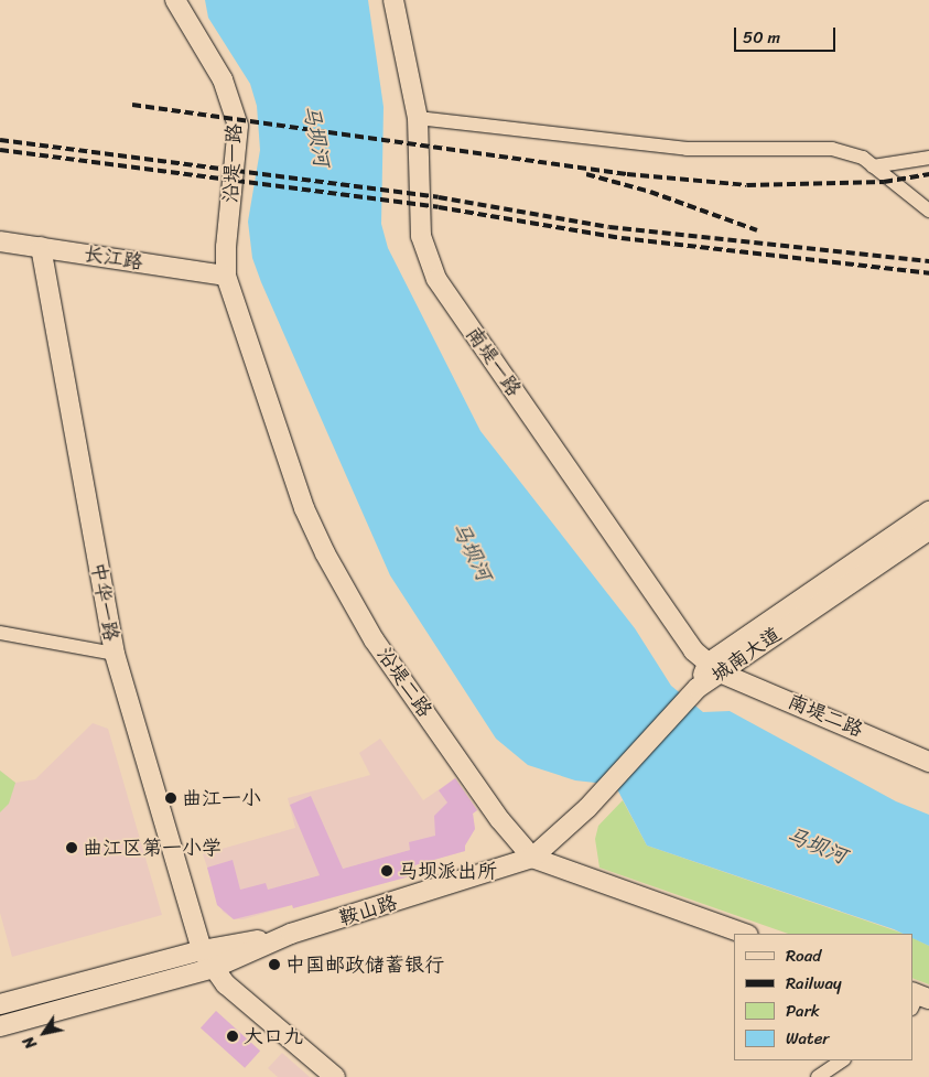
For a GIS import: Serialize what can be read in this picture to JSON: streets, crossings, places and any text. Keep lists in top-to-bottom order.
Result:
{
  "streets": {
    "main road": [
      "沿堤一路",
      "长江路",
      "南堤一路",
      "中华一路",
      "城南大道",
      "沿堤二路",
      "南堤二路",
      "鞍山路"
    ]
  },
  "crossings": [
    ["沿堤一路", "长江路"],
    ["沿堤一路", "沿堤二路"],
    ["长江路", "中华一路"],
    ["长江路", "沿堤二路"],
    ["南堤一路", "城南大道"],
    ["南堤一路", "南堤二路"],
    ["中华一路", "鞍山路"],
    ["城南大道", "南堤二路"],
    ["城南大道", "鞍山路"],
    ["沿堤二路", "鞍山路"]
  ],
  "water": ["马坝河"],
  "places": [
    "曲江一小",
    "曲江区第一小学",
    "马坝派出所",
    "中国邮政储蓄银行",
    "大口九"
  ],
  "legend": [
    "Road",
    "Railway",
    "Park",
    "Water"
  ],
  "scale_bar": "50 m",
  "north": "bottom left"
}
